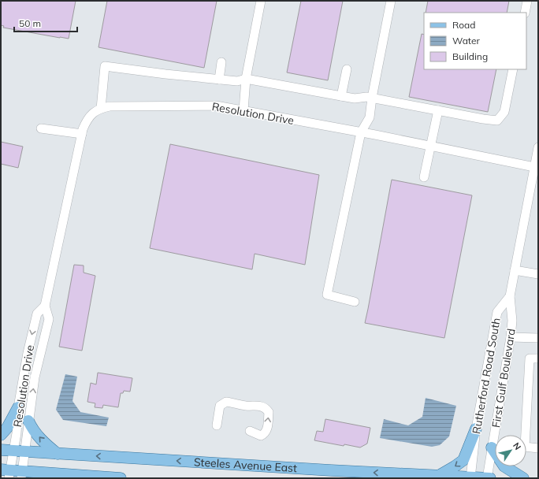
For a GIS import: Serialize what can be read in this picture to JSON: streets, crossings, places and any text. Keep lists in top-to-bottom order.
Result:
{
  "streets": {
    "main road": ["Steeles Avenue East"],
    "street": ["Resolution Drive", "Rutherford Road South", "First Gulf Boulevard"]
  },
  "crossings": [
    ["Resolution Drive", "Rutherford Road South"],
    ["Resolution Drive", "Steeles Avenue East"],
    ["Rutherford Road South", "First Gulf Boulevard"],
    ["Rutherford Road South", "Steeles Avenue East"],
    ["First Gulf Boulevard", "Steeles Avenue East"]
  ],
  "one_way": ["Steeles Avenue East"],
  "legend": ["Road", "Water", "Building"],
  "scale_bar": "50 m",
  "north": "top right"
}
